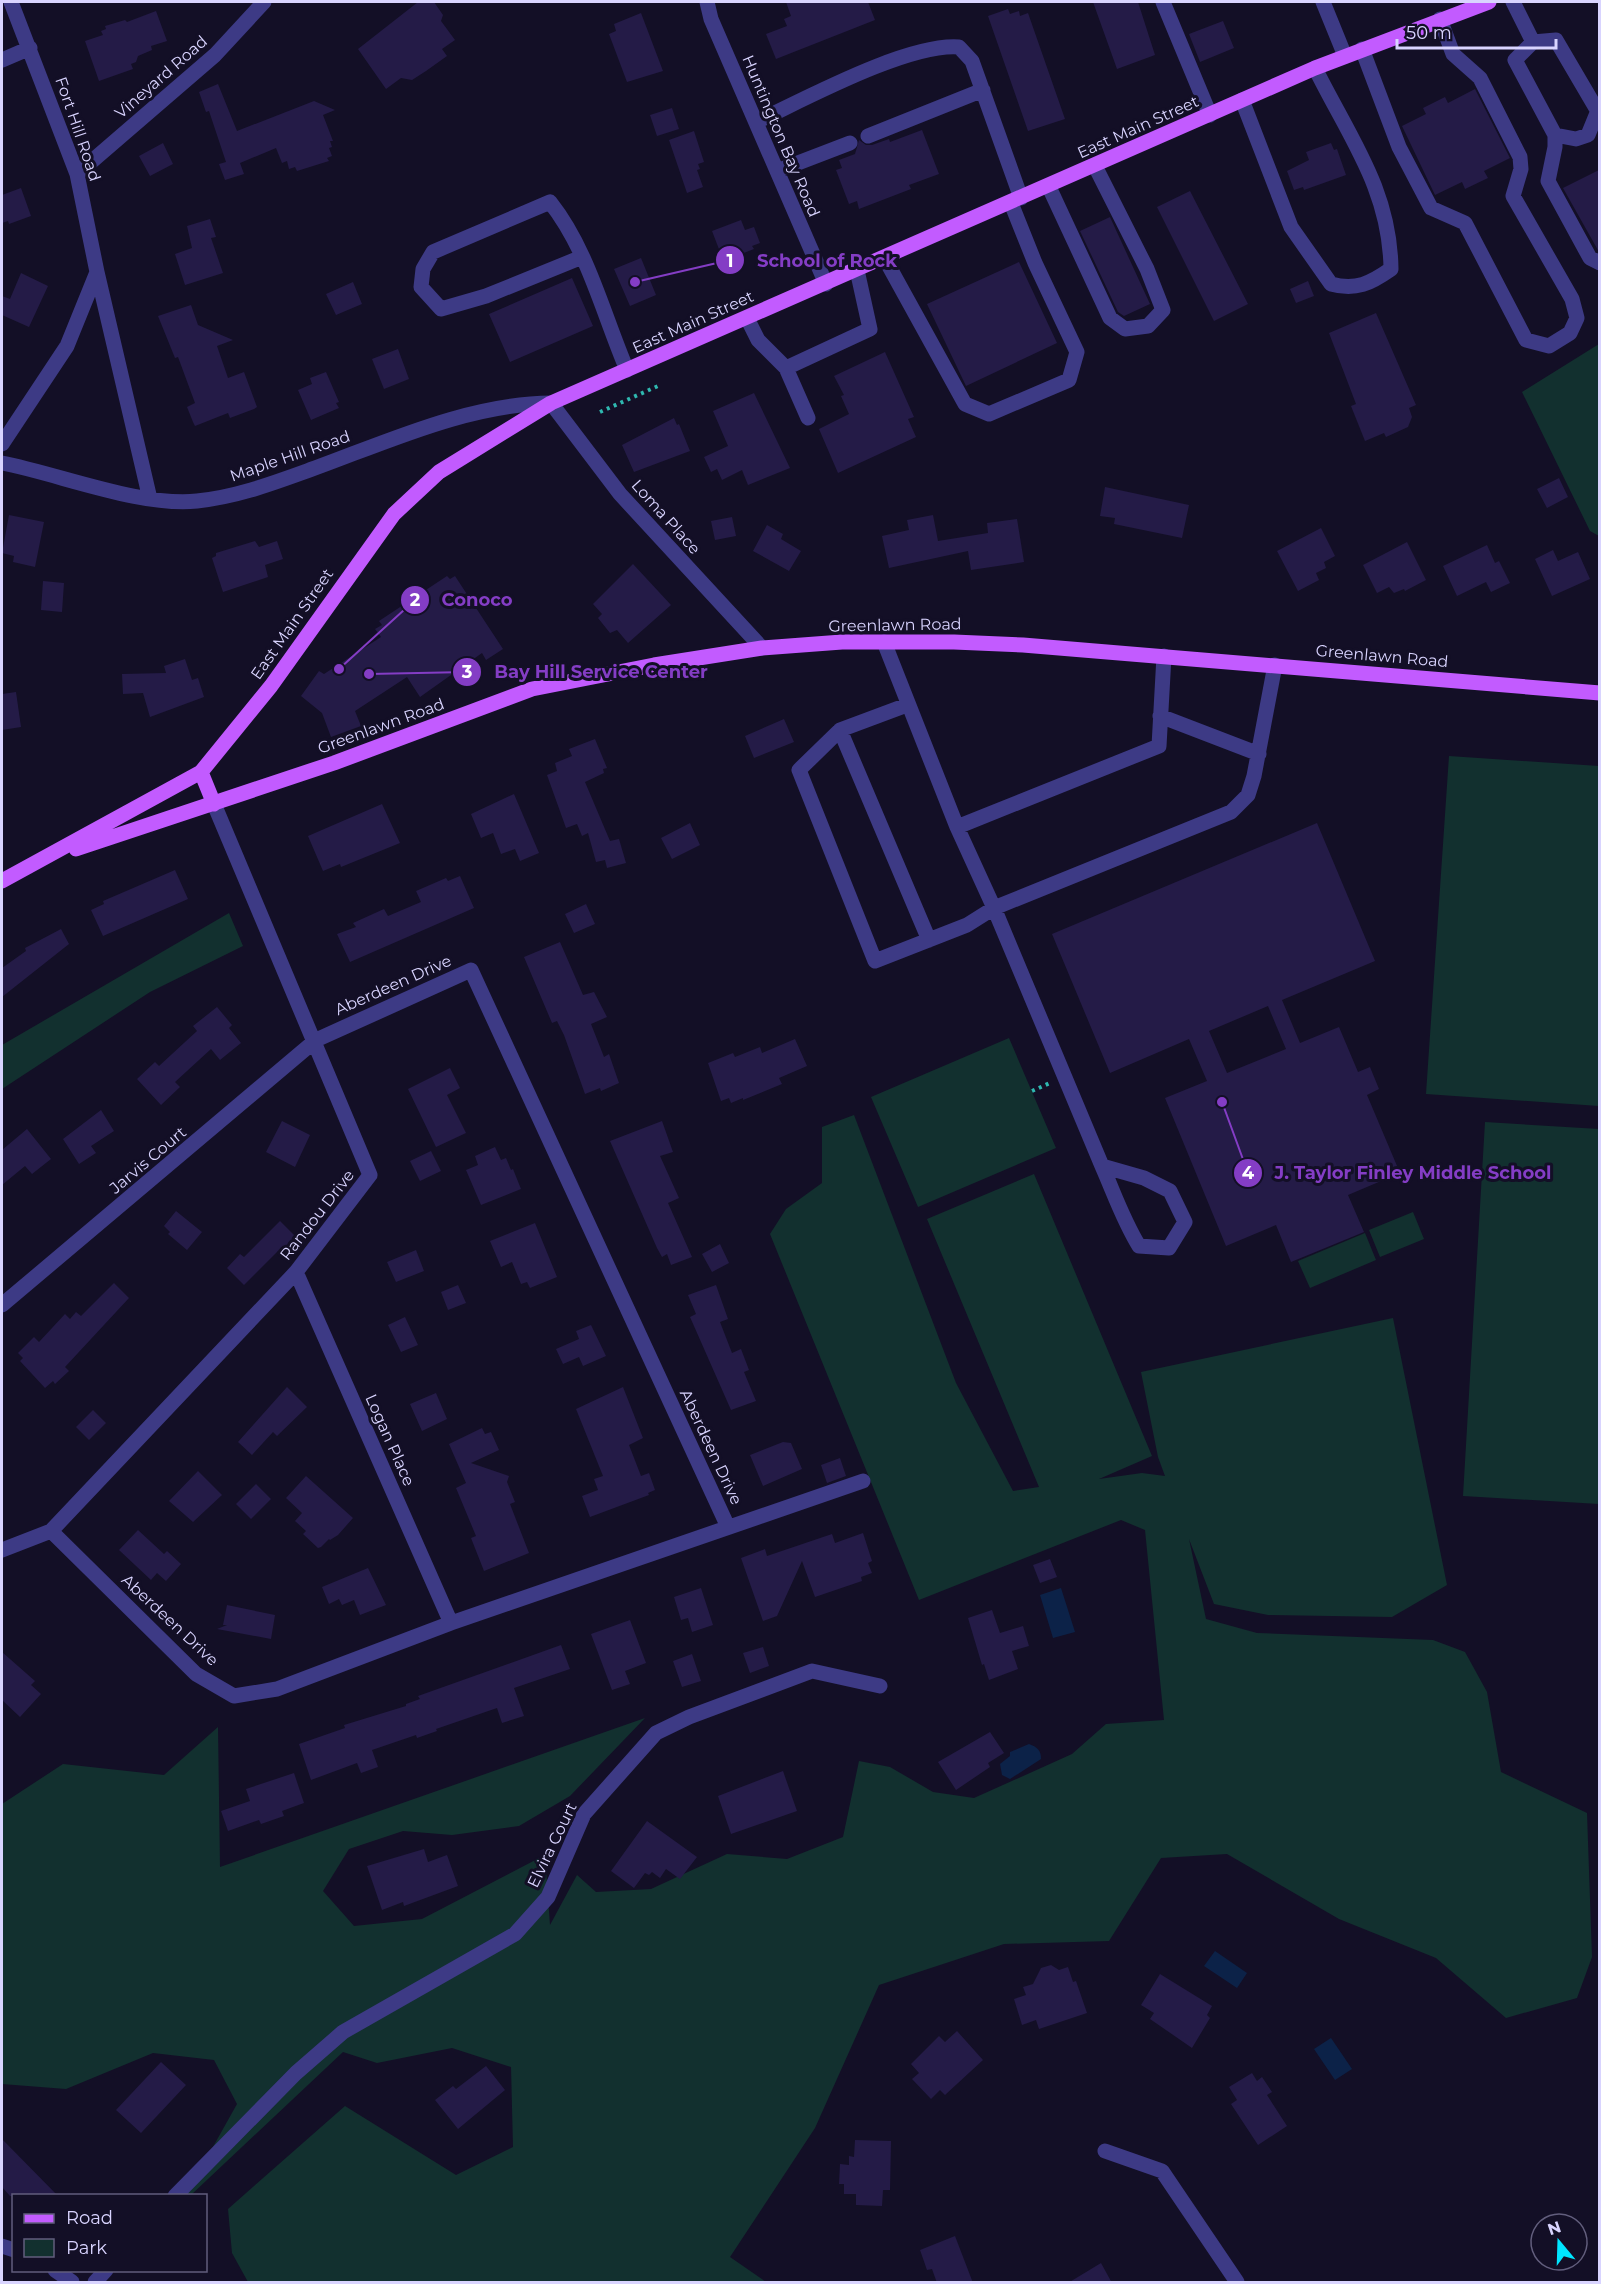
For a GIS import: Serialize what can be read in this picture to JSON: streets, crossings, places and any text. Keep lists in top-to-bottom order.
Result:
{
  "streets": {
    "main road": ["East Main Street", "Greenlawn Road"],
    "street": [
      "Vineyard Road",
      "Fort Hill Road",
      "Huntington Bay Road",
      "Maple Hill Road",
      "Loma Place",
      "Aberdeen Drive",
      "Jarvis Court",
      "Randou Drive",
      "Logan Place",
      "Elvira Court"
    ]
  },
  "crossings": [
    ["Vineyard Road", "Fort Hill Road"],
    ["East Main Street", "Huntington Bay Road"],
    ["East Main Street", "Maple Hill Road"],
    ["East Main Street", "Loma Place"],
    ["East Main Street", "Greenlawn Road"],
    ["East Main Street", "Randou Drive"],
    ["Fort Hill Road", "Maple Hill Road"],
    ["Maple Hill Road", "Loma Place"],
    ["Loma Place", "Greenlawn Road"],
    ["Greenlawn Road", "Randou Drive"],
    ["Aberdeen Drive", "Jarvis Court"],
    ["Aberdeen Drive", "Randou Drive"],
    ["Aberdeen Drive", "Logan Place"],
    ["Jarvis Court", "Randou Drive"],
    ["Randou Drive", "Logan Place"]
  ],
  "places": [
    "School of Rock",
    "Conoco",
    "Bay Hill Service Center",
    "J. Taylor Finley Middle School"
  ],
  "legend": ["Road", "Park"],
  "scale_bar": "50 m",
  "north": "top"
}
